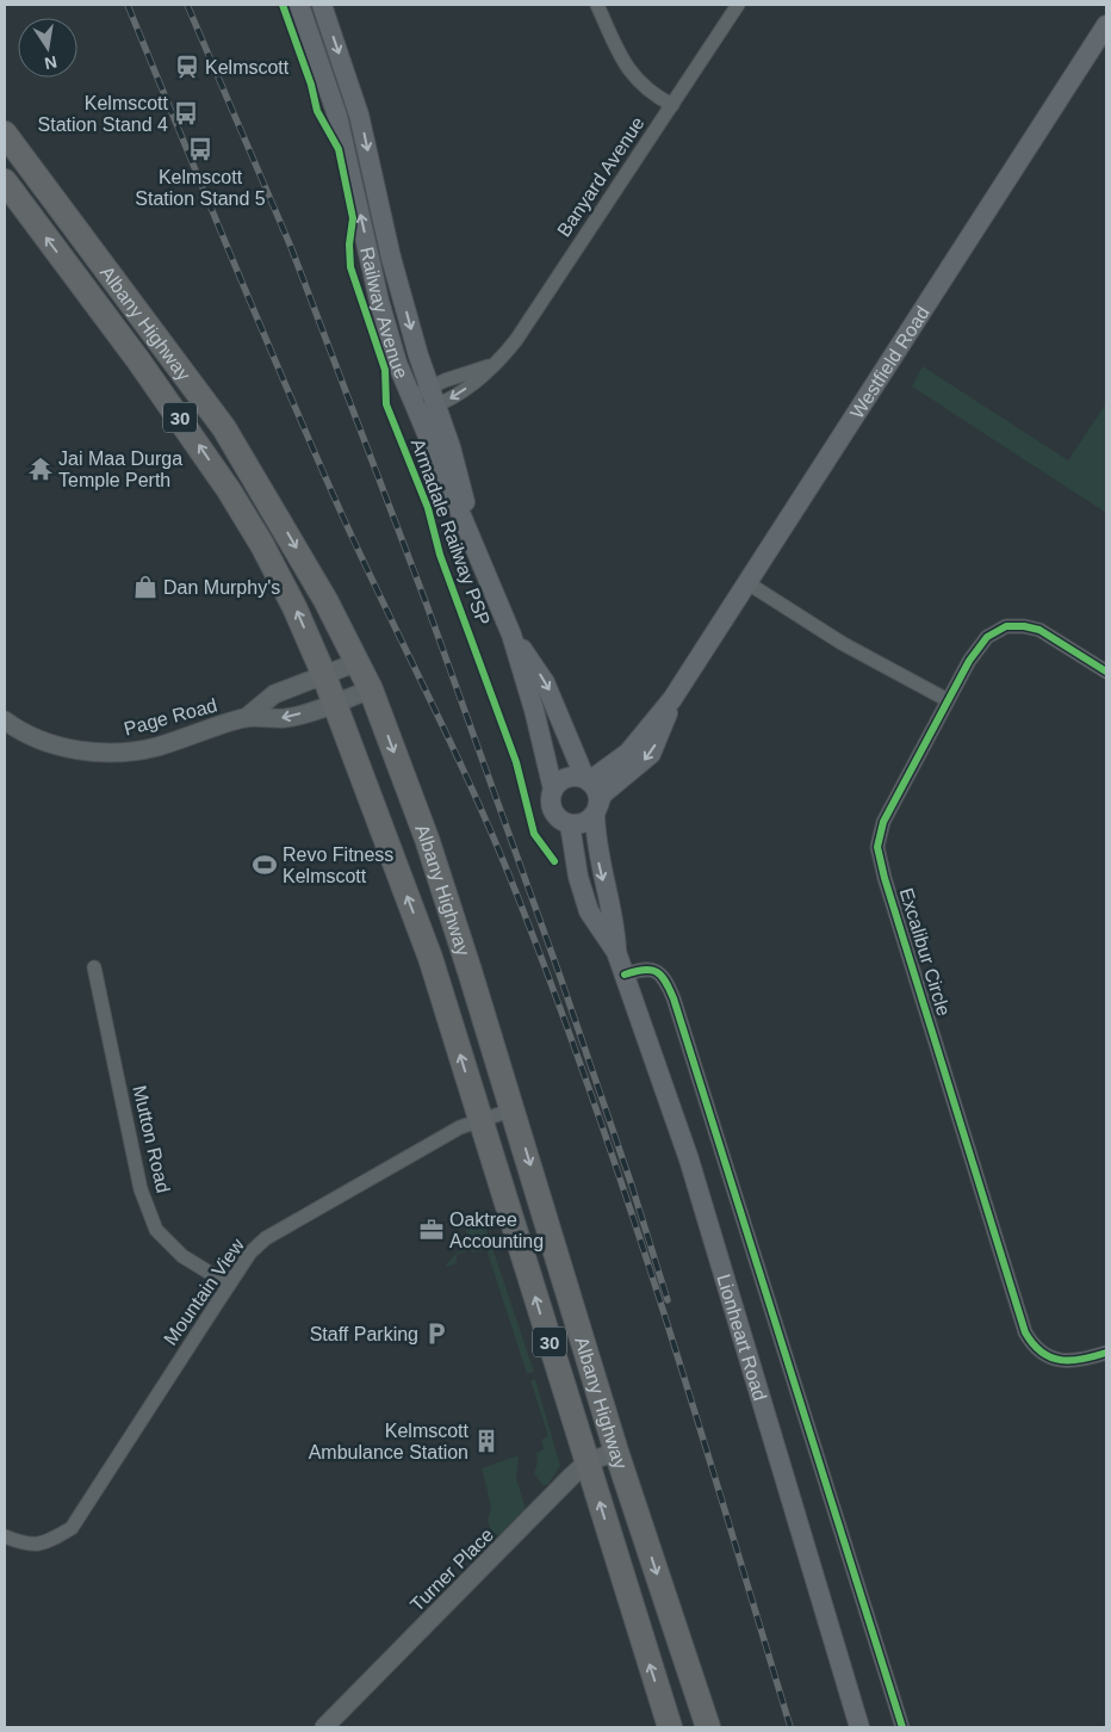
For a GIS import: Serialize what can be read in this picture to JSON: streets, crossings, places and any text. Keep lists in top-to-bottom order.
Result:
{
  "streets": {
    "highway": ["Albany Highway", "30"],
    "main road": ["Railway Avenue", "Westfield Road", "Lionheart Road"],
    "street": [
      "Banyard Avenue",
      "Page Road",
      "Excalibur Circle",
      "Mutton Road",
      "Mountain View",
      "Turner Place"
    ],
    "cycle path": ["Armadale Railway PSP"]
  },
  "crossings": [
    ["Banyard Avenue", "Railway Avenue"],
    ["Railway Avenue", "Westfield Road"],
    ["Railway Avenue", "Lionheart Road"],
    ["Albany Highway", "Page Road"],
    ["Albany Highway", "Mountain View"],
    ["Albany Highway", "Turner Place"],
    ["Westfield Road", "Lionheart Road"],
    ["Mutton Road", "Mountain View"]
  ],
  "places": {
    "station": ["Kelmscott"],
    "bus stop": ["Kelmscott Station Stand 4", "Kelmscott Station Stand 5"],
    "temple": ["Jai Maa Durga Temple Perth"],
    "shop": ["Dan Murphy's"],
    "sports": ["Revo Fitness Kelmscott"],
    "office": ["Oaktree Accounting"],
    "parking": ["Staff Parking"],
    "building": ["Kelmscott Ambulance Station"]
  },
  "north": "bottom"
}
